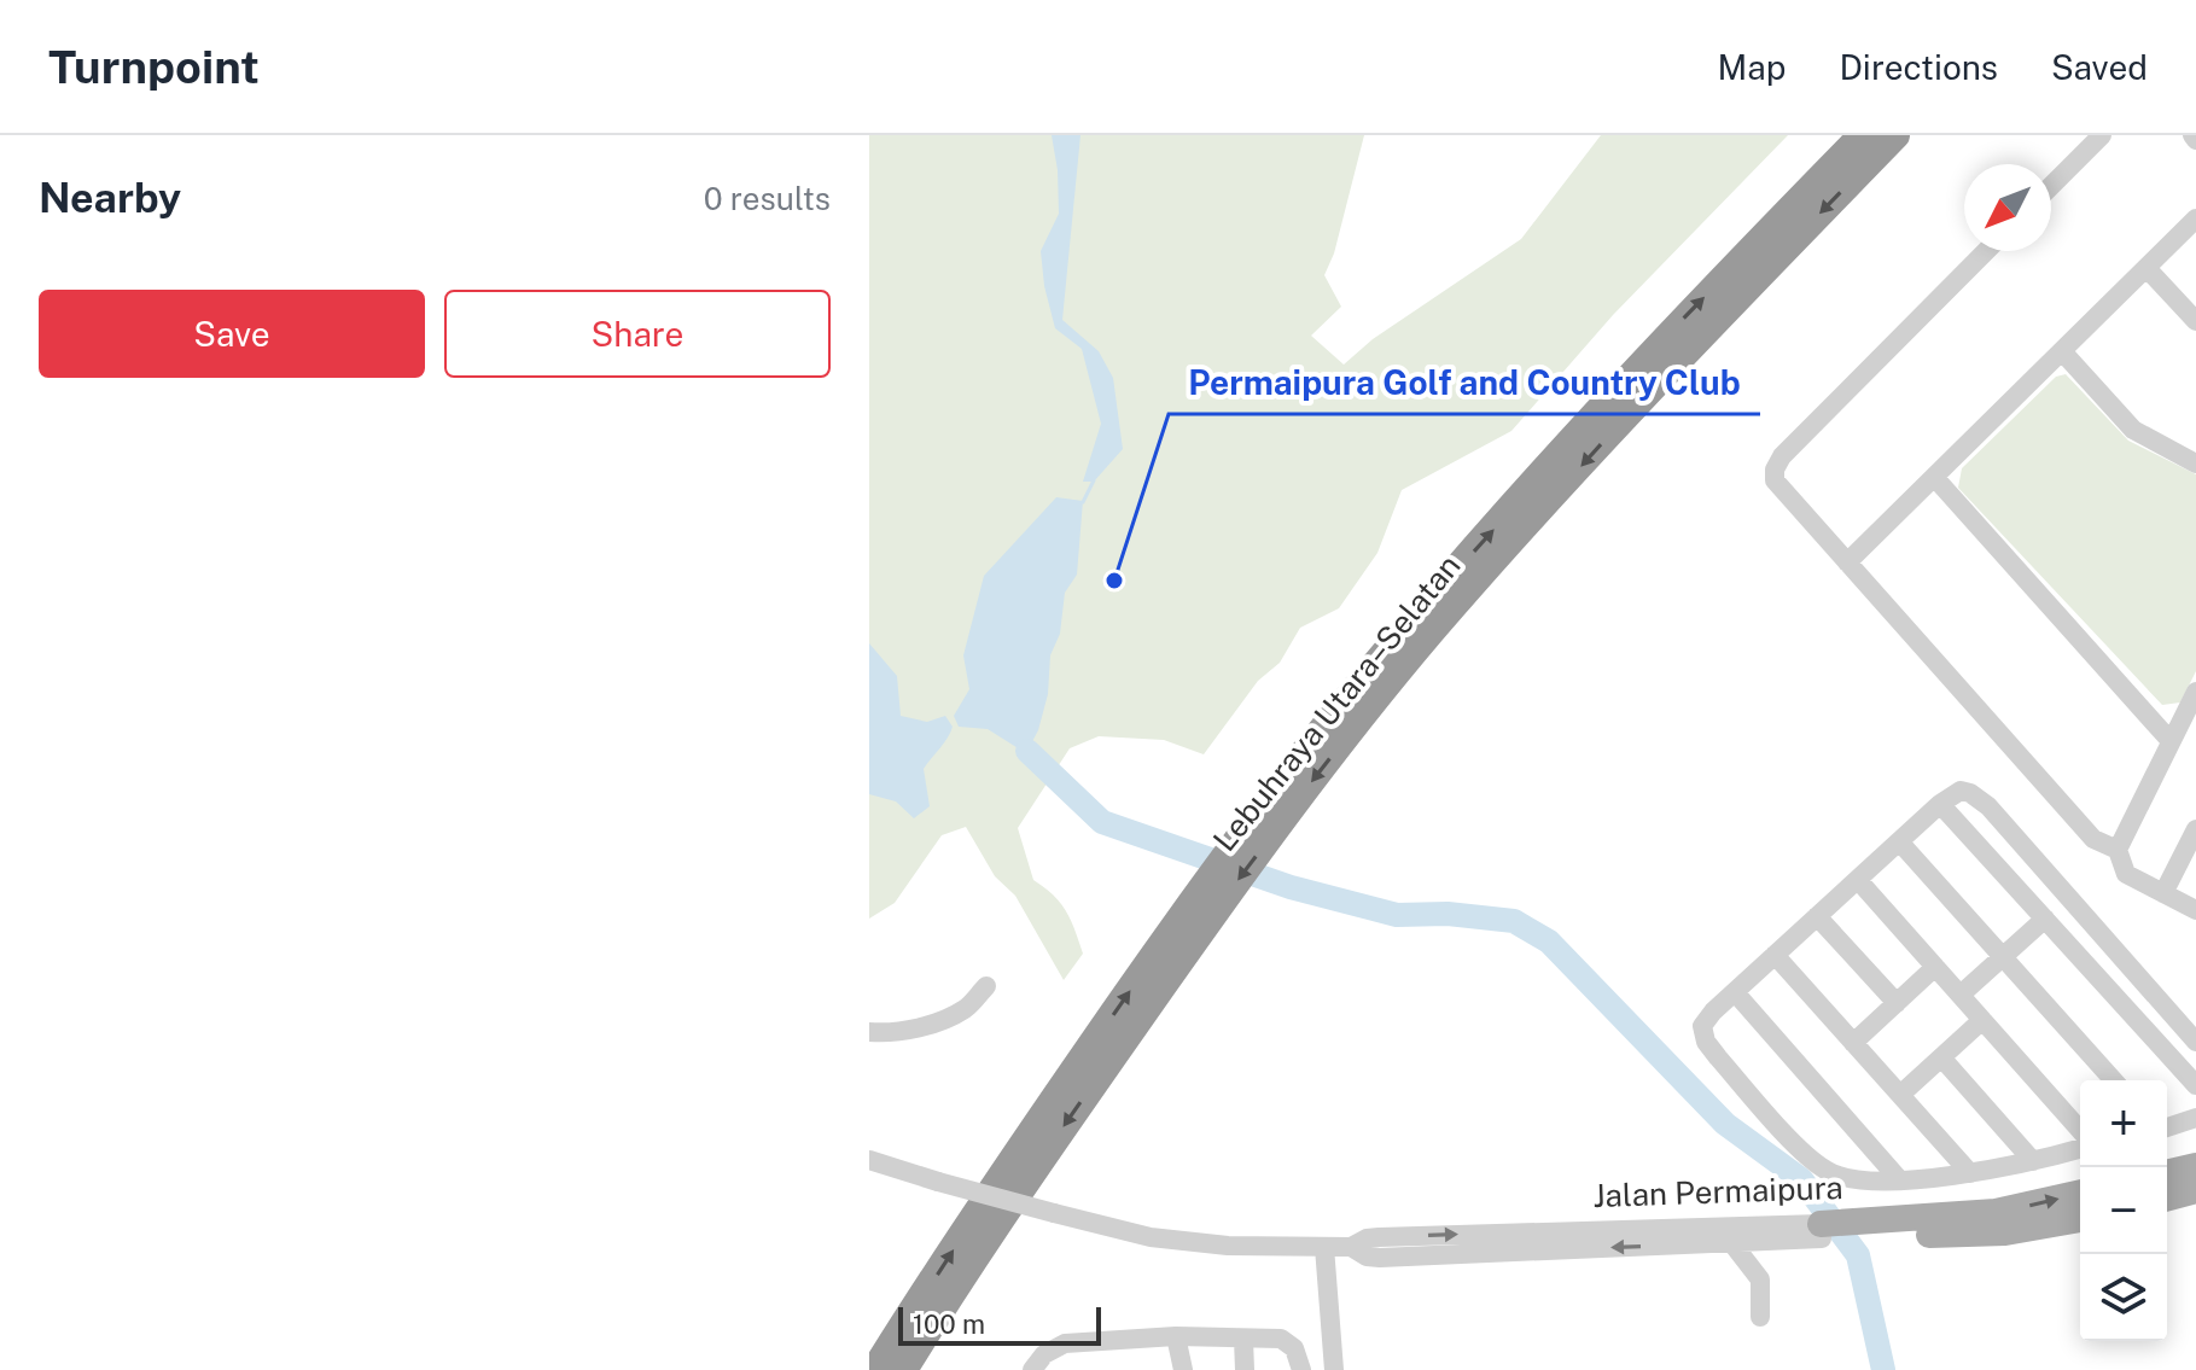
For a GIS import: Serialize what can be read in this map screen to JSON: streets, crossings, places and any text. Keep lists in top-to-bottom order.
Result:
{
  "streets": {
    "highway": ["Lebuhraya Utara–Selatan"],
    "main road": ["Jalan Permaipura"]
  },
  "places": ["Permaipura Golf and Country Club"],
  "scale_bar": "100 m",
  "north": "bottom left",
  "page": {
    "header": "Turnpoint",
    "nav": ["Map", "Directions", "Saved"],
    "heading": ["Nearby", "0 results"],
    "buttons": ["Save", "Share"],
    "map_buttons": ["+", "−"],
    "scale": "100 m"
  }
}
